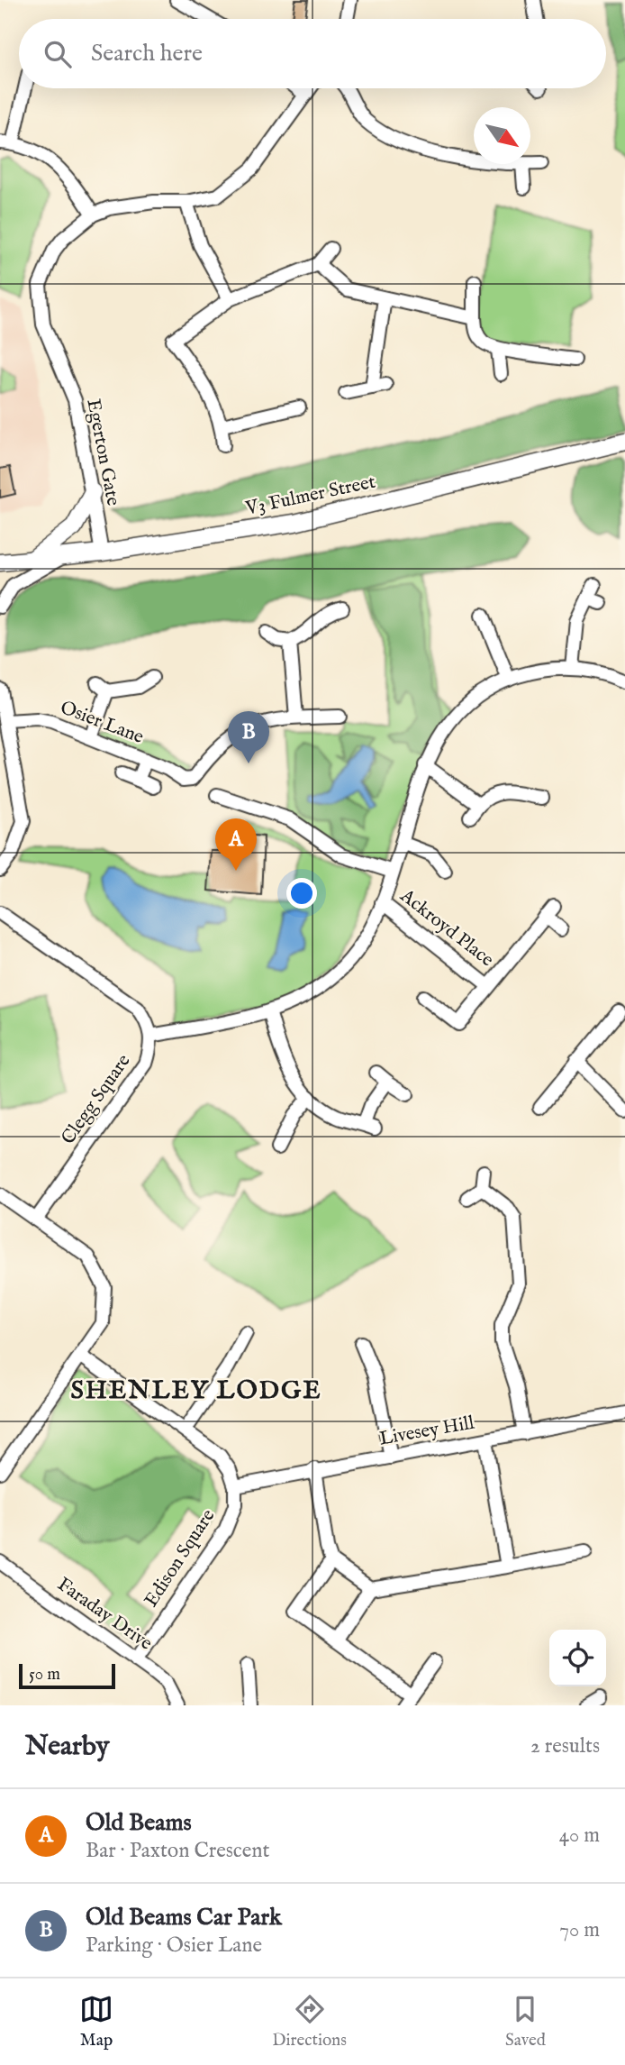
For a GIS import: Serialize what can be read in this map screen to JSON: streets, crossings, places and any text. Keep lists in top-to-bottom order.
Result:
{
  "streets": {
    "street": [
      "Egerton Gate",
      "V3 Fulmer Street",
      "Osier Lane",
      "Ackroyd Place",
      "Clegg Square",
      "Livesey Hill",
      "Edison Square",
      "Faraday Drive"
    ]
  },
  "crossings": [
    ["Egerton Gate", "V3 Fulmer Street"],
    ["Livesey Hill", "Edison Square"],
    ["Edison Square", "Faraday Drive"]
  ],
  "districts": ["SHENLEY LODGE"],
  "scale_bar": "50 m",
  "north": "bottom right",
  "page": {
    "search": "Search here",
    "pins": ["B", "A"],
    "scale": "50 m",
    "heading": ["Nearby", "2 results"],
    "list": [
      {
        "mark": "A",
        "name": "Old Beams",
        "note": "Bar · Paxton Crescent",
        "value": "40 m"
      },
      {
        "mark": "B",
        "name": "Old Beams Car Park",
        "note": "Parking · Osier Lane",
        "value": "70 m"
      }
    ],
    "nav": ["Map", "Directions", "Saved"]
  }
}
